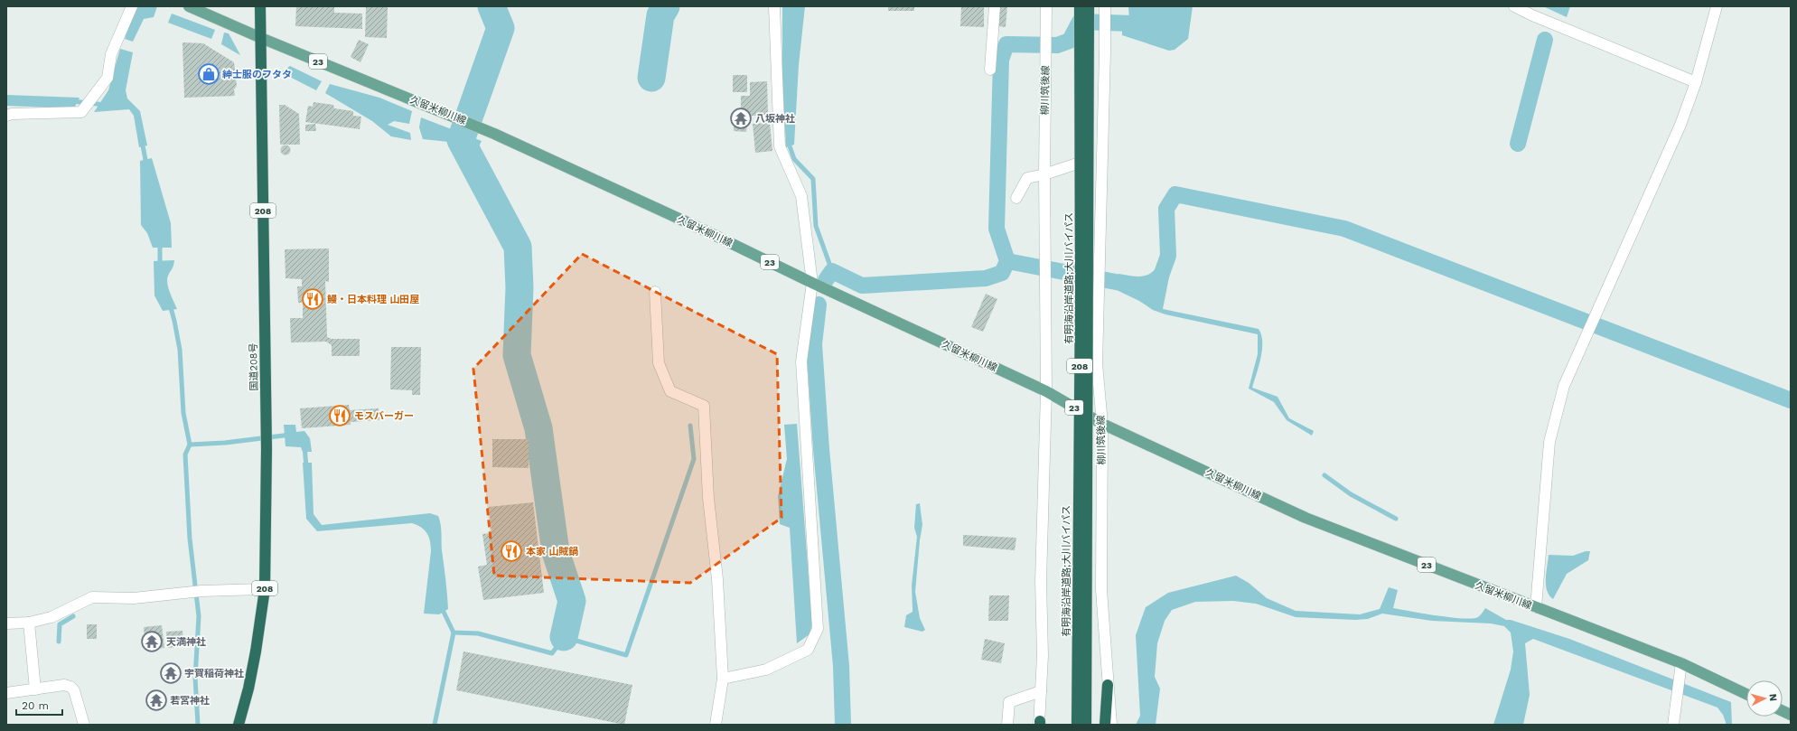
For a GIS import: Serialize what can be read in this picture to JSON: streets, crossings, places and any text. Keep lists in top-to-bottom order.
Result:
{
  "streets": {
    "highway": ["208", "有明海沿岸道路;大川バイパス", "国道208号"],
    "main road": ["23", "久留米柳川線"],
    "street": ["柳川筑後線"]
  },
  "crossings": [
    ["柳川筑後線", "久留米柳川線"],
    ["久留米柳川線", "国道208号"]
  ],
  "places": {
    "shop": ["紳士服のフタタ"],
    "temple": [
      "八坂神社",
      "天満神社",
      "宇賀稲荷神社",
      "若宮神社"
    ],
    "restaurant": ["鰻・日本料理 山田屋", "モスバーガー", "本家 山賊鍋"]
  },
  "scale_bar": "20 m",
  "north": "right"
}
